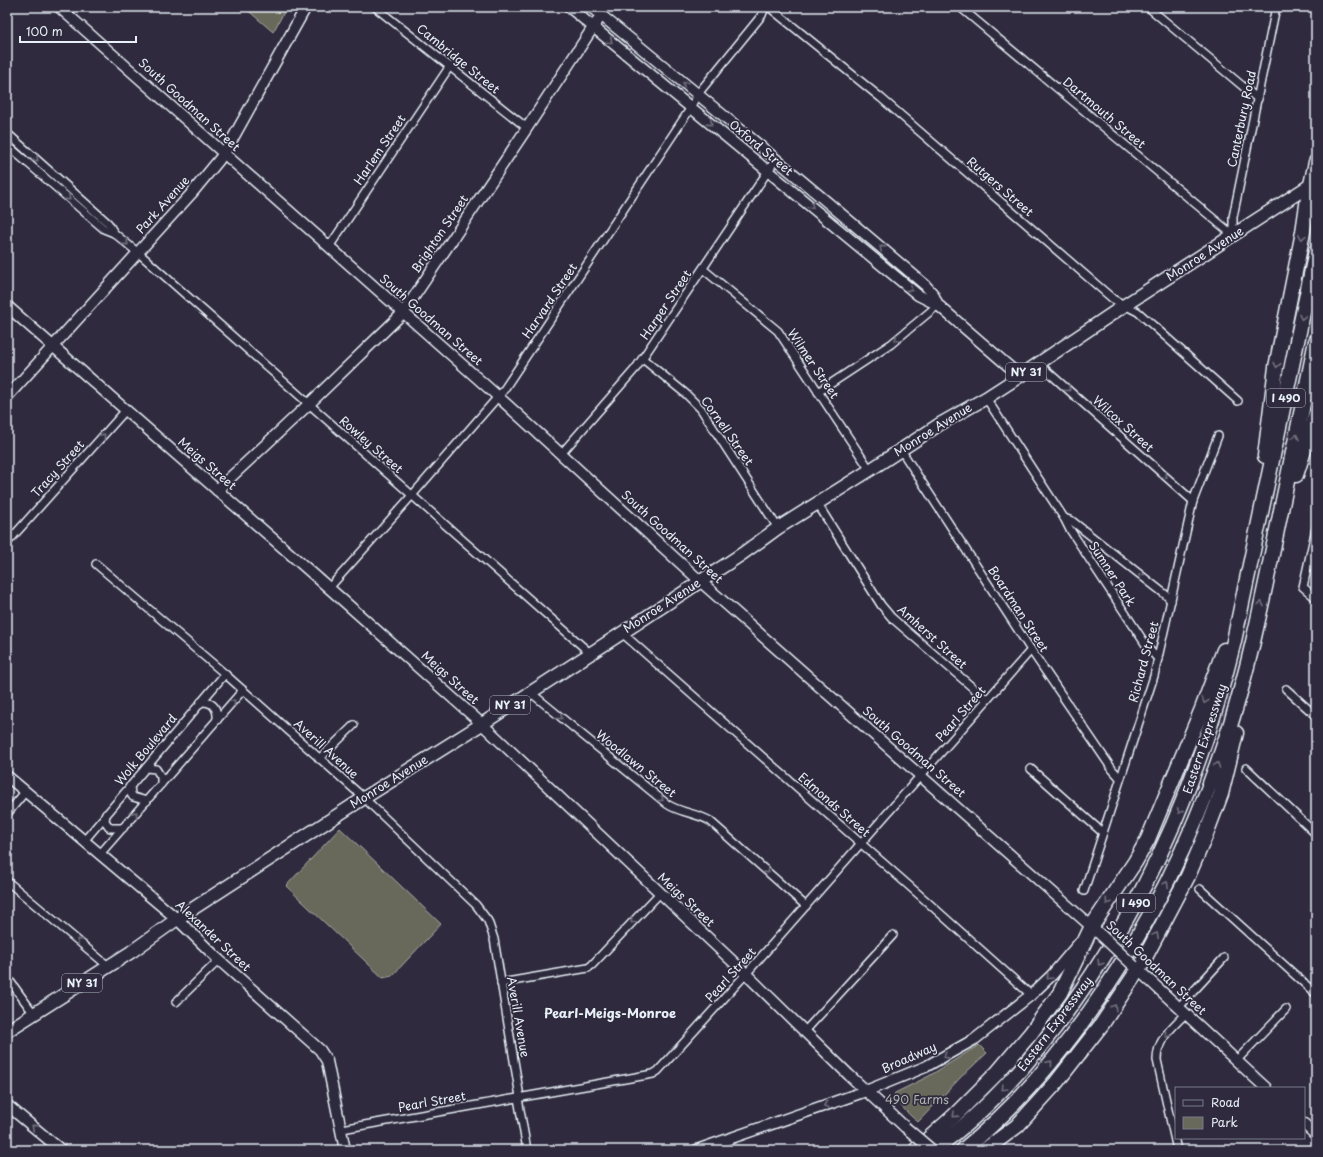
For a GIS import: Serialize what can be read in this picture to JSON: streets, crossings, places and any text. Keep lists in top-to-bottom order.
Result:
{
  "streets": {
    "highway": ["I 490", "Eastern Expressway"],
    "main road": ["Monroe Avenue", "NY 31"],
    "street": [
      "Cambridge Street",
      "South Goodman Street",
      "Dartmouth Street",
      "Canterbury Road",
      "Oxford Street",
      "Harlem Street",
      "Rutgers Street",
      "Park Avenue",
      "Brighton Street",
      "Harvard Street",
      "Harper Street",
      "Wilmer Street",
      "Wilcox Street",
      "Cornell Street",
      "Rowley Street",
      "Meigs Street",
      "Tracy Street",
      "Sumner Park",
      "Boardman Street",
      "Amherst Street",
      "Richard Street",
      "Pearl Street",
      "Averill Avenue",
      "Wolk Boulevard",
      "Woodlawn Street",
      "Edmonds Street",
      "Alexander Street",
      "Broadway"
    ]
  },
  "crossings": [
    ["Cambridge Street", "Harlem Street"],
    ["Cambridge Street", "Brighton Street"],
    ["South Goodman Street", "Harlem Street"],
    ["South Goodman Street", "Park Avenue"],
    ["South Goodman Street", "Brighton Street"],
    ["South Goodman Street", "Monroe Avenue"],
    ["South Goodman Street", "Harvard Street"],
    ["South Goodman Street", "Harper Street"],
    ["South Goodman Street", "Pearl Street"],
    ["South Goodman Street", "Broadway"],
    ["Dartmouth Street", "Canterbury Road"],
    ["Dartmouth Street", "Monroe Avenue"],
    ["Canterbury Road", "Monroe Avenue"],
    ["Oxford Street", "Brighton Street"],
    ["Oxford Street", "Monroe Avenue"],
    ["Oxford Street", "Harvard Street"],
    ["Oxford Street", "Harper Street"],
    ["Rutgers Street", "Monroe Avenue"],
    ["Park Avenue", "Rowley Street"],
    ["Park Avenue", "Meigs Street"],
    ["Brighton Street", "Rowley Street"],
    ["Brighton Street", "Meigs Street"],
    ["Monroe Avenue", "Wilmer Street"],
    ["Monroe Avenue", "Wilcox Street"],
    ["Monroe Avenue", "Cornell Street"],
    ["Monroe Avenue", "Rowley Street"],
    ["Monroe Avenue", "Meigs Street"],
    ["Monroe Avenue", "Sumner Park"],
    ["Monroe Avenue", "Boardman Street"],
    ["Monroe Avenue", "Amherst Street"],
    ["Monroe Avenue", "Averill Avenue"],
    ["Monroe Avenue", "Woodlawn Street"],
    ["Monroe Avenue", "Edmonds Street"],
    ["Monroe Avenue", "Alexander Street"],
    ["Harvard Street", "Rowley Street"],
    ["Harvard Street", "Meigs Street"],
    ["Harper Street", "Wilmer Street"],
    ["Harper Street", "Cornell Street"],
    ["Wilcox Street", "Richard Street"],
    ["Meigs Street", "Tracy Street"],
    ["Meigs Street", "Pearl Street"],
    ["Meigs Street", "Eastern Expressway"],
    ["Meigs Street", "Broadway"],
    ["Sumner Park", "Richard Street"],
    ["Boardman Street", "Richard Street"],
    ["Boardman Street", "Pearl Street"],
    ["Amherst Street", "Pearl Street"],
    ["Pearl Street", "Averill Avenue"],
    ["Pearl Street", "Woodlawn Street"],
    ["Pearl Street", "Edmonds Street"],
    ["Pearl Street", "Alexander Street"],
    ["Averill Avenue", "Wolk Boulevard"],
    ["Wolk Boulevard", "Alexander Street"],
    ["Edmonds Street", "Broadway"]
  ],
  "one_way": [
    "Wilcox Street",
    "Tracy Street",
    "Woodlawn Street",
    "Broadway"
  ],
  "districts": ["Pearl-Meigs-Monroe"],
  "parks": ["490 Farms"],
  "legend": ["Road", "Park"],
  "scale_bar": "100 m"
}
